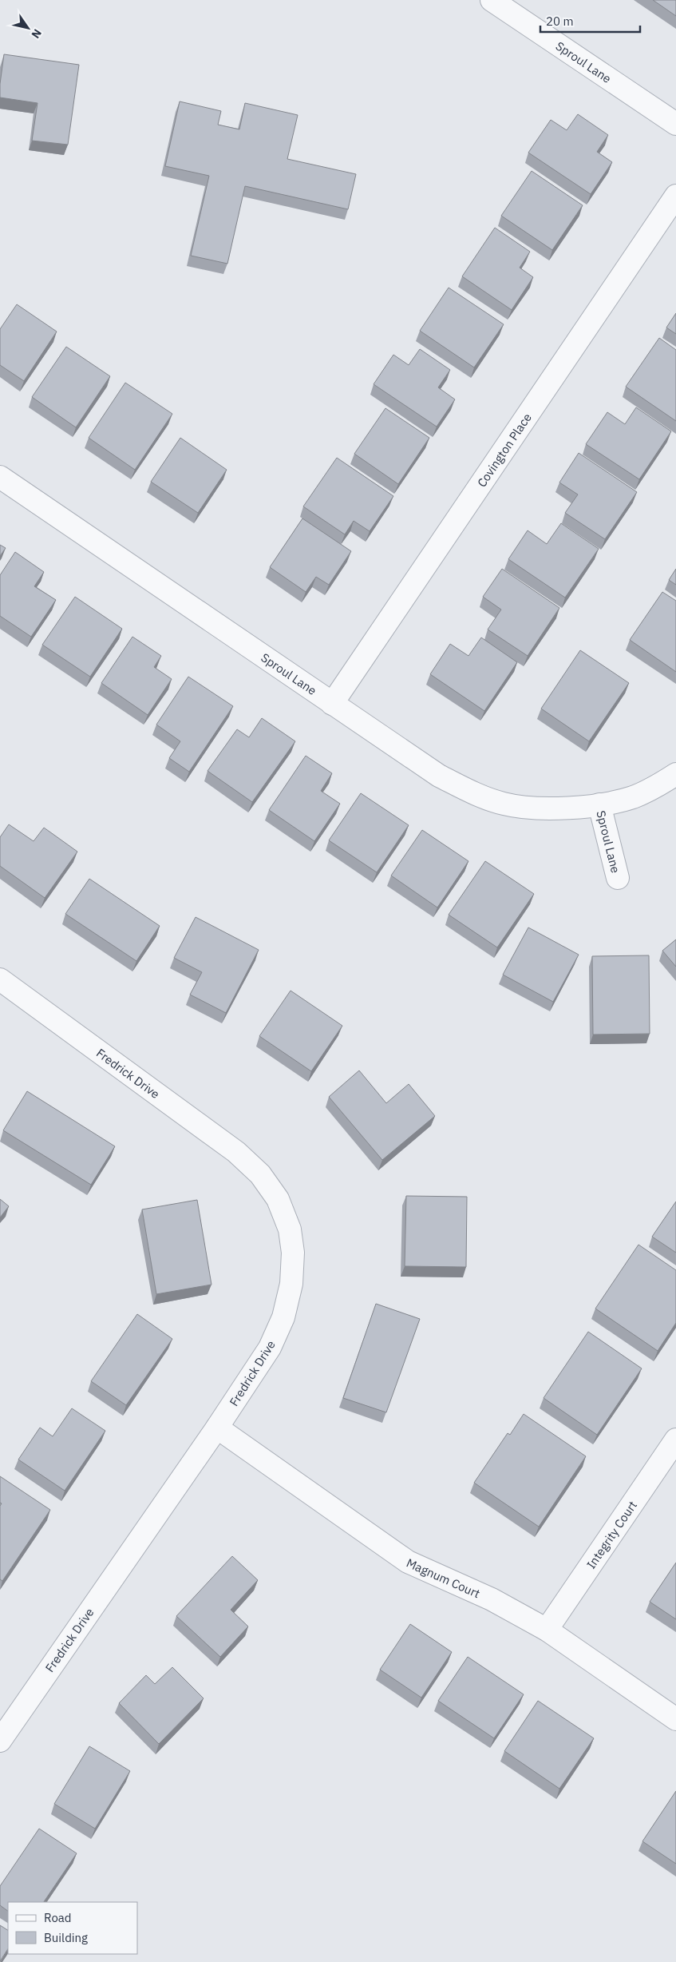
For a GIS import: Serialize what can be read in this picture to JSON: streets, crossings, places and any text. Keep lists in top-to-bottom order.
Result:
{
  "streets": {
    "street": [
      "Sproul Lane",
      "Covington Place",
      "Fredrick Drive",
      "Integrity Court",
      "Magnum Court"
    ]
  },
  "crossings": [
    ["Sproul Lane", "Covington Place"],
    ["Fredrick Drive", "Magnum Court"],
    ["Integrity Court", "Magnum Court"]
  ],
  "legend": ["Road", "Building"],
  "scale_bar": "20 m",
  "north": "bottom right"
}
